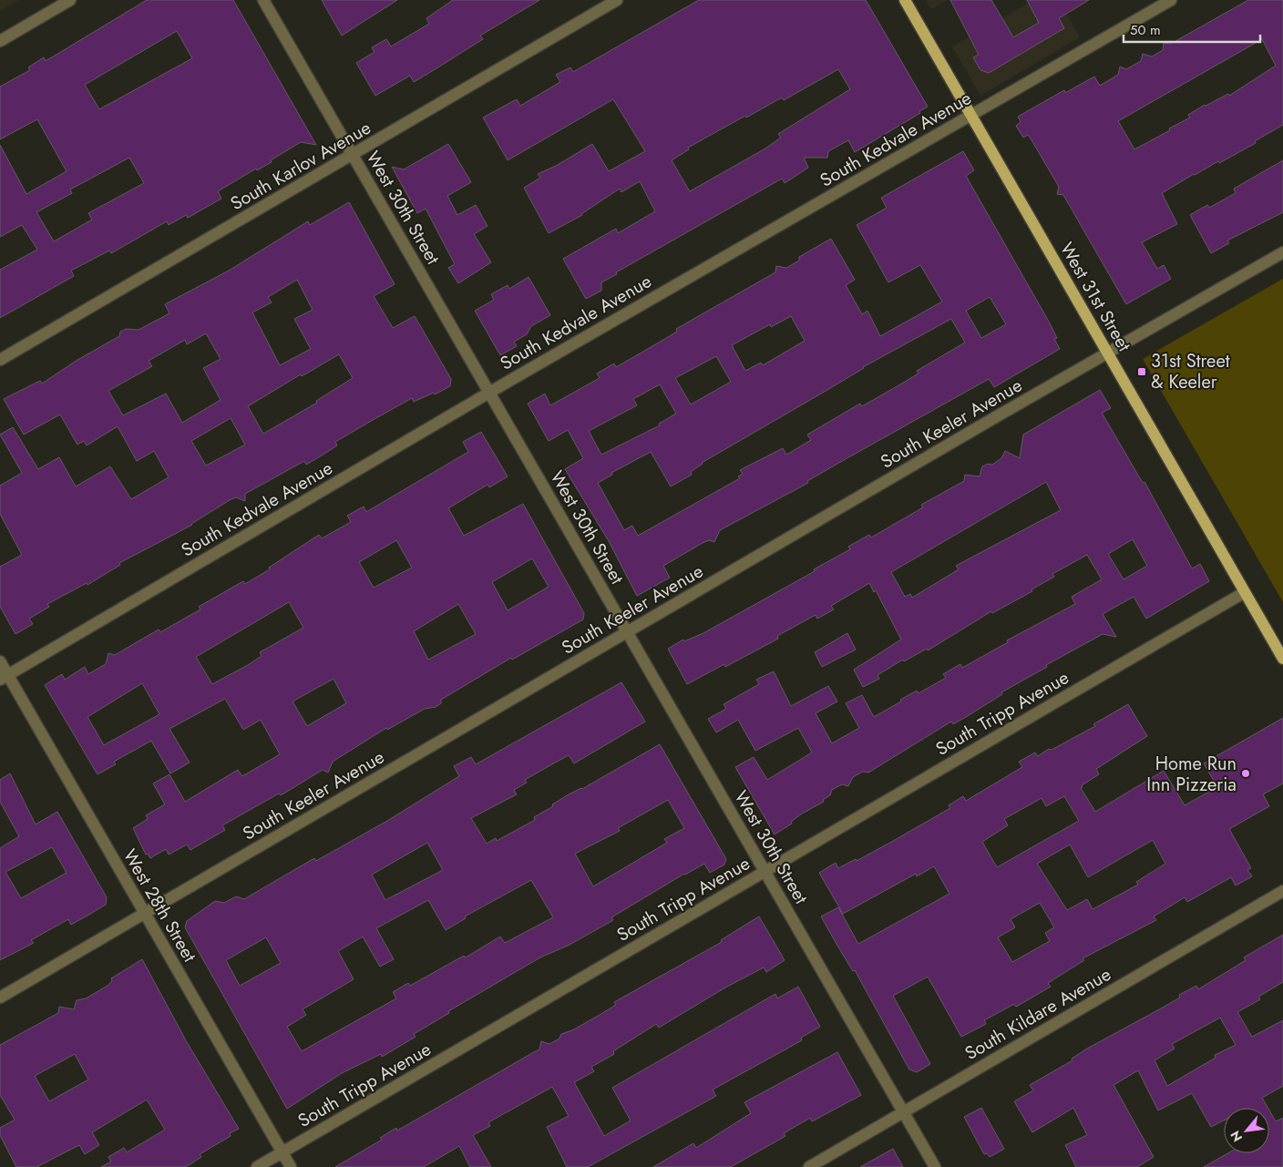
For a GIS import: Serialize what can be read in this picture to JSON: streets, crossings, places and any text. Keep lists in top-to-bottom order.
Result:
{
  "streets": {
    "main road": ["West 31st Street"],
    "street": [
      "South Kedvale Avenue",
      "South Karlov Avenue",
      "West 30th Street",
      "South Keeler Avenue",
      "South Tripp Avenue",
      "West 28th Street",
      "South Kildare Avenue"
    ]
  },
  "crossings": [
    ["South Kedvale Avenue", "West 30th Street"],
    ["South Kedvale Avenue", "West 31st Street"],
    ["South Kedvale Avenue", "West 28th Street"],
    ["South Karlov Avenue", "West 30th Street"],
    ["West 30th Street", "South Keeler Avenue"],
    ["West 30th Street", "South Tripp Avenue"],
    ["West 30th Street", "South Kildare Avenue"],
    ["West 31st Street", "South Keeler Avenue"],
    ["West 31st Street", "South Tripp Avenue"],
    ["South Keeler Avenue", "West 28th Street"],
    ["South Tripp Avenue", "West 28th Street"]
  ],
  "places": {
    "transit": ["31st Street & Keeler"],
    "other": ["Home Run Inn Pizzeria"]
  },
  "scale_bar": "50 m",
  "north": "bottom left"
}
